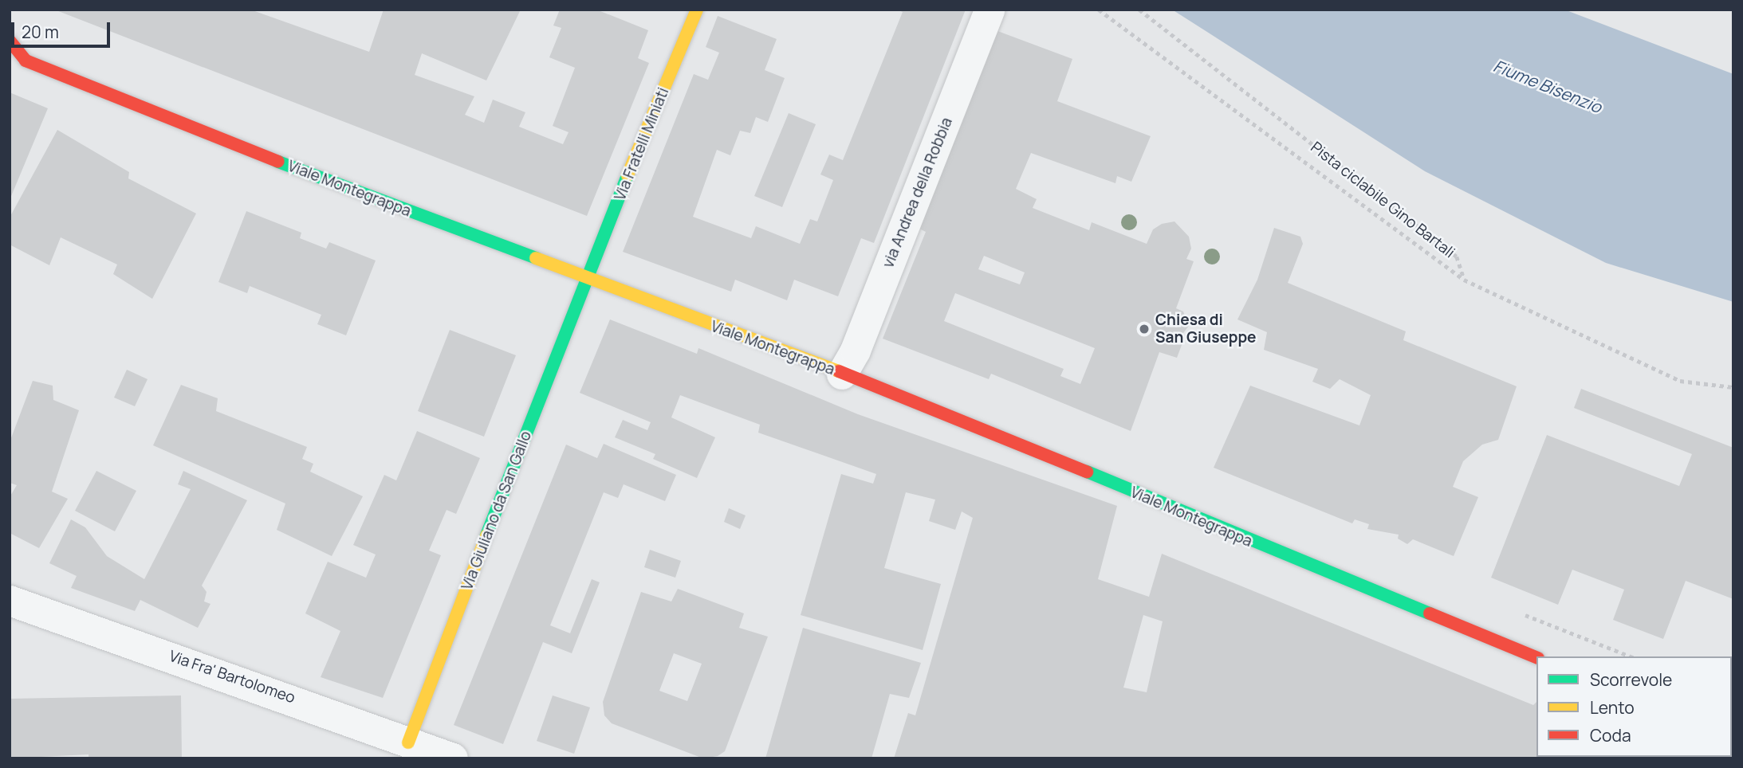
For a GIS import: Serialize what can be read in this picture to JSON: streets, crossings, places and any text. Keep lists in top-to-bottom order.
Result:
{
  "streets": {
    "street": [
      "Via Fratelli Miniati",
      "Viale Montegrappa",
      "via Andrea della Robbia",
      "Via Giuliano da San Gallo",
      "Via Fra' Bartolomeo"
    ],
    "path": ["Pista ciclabile Gino Bartali"]
  },
  "crossings": [
    ["Via Fratelli Miniati", "Viale Montegrappa"],
    ["Via Fratelli Miniati", "Via Giuliano da San Gallo"],
    ["Viale Montegrappa", "via Andrea della Robbia"],
    ["Viale Montegrappa", "Via Giuliano da San Gallo"],
    ["Via Giuliano da San Gallo", "Via Fra' Bartolomeo"]
  ],
  "water": ["Fiume Bisenzio"],
  "places": ["Chiesa di San Giuseppe"],
  "legend": ["Scorrevole", "Lento", "Coda"],
  "scale_bar": "20 m"
}
